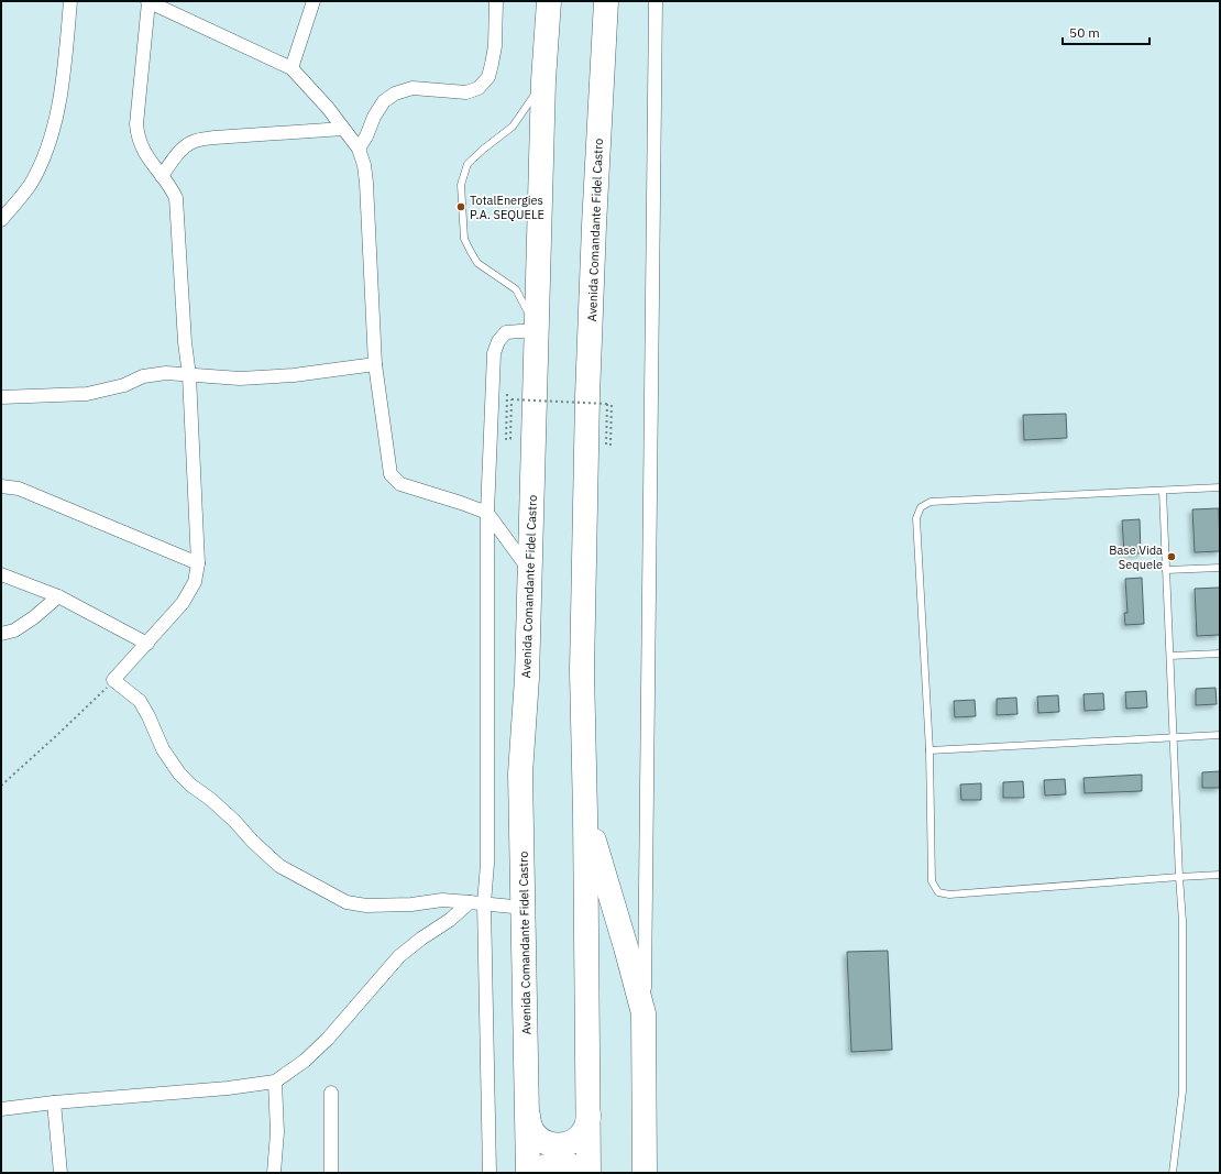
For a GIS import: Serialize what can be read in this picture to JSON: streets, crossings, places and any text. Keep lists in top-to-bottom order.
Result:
{
  "streets": {
    "highway": ["Avenida Comandante Fidel Castro"]
  },
  "places": ["TotalEnergies P.A. SEQUELE", "Base Vida Sequele"],
  "scale_bar": "50 m"
}
